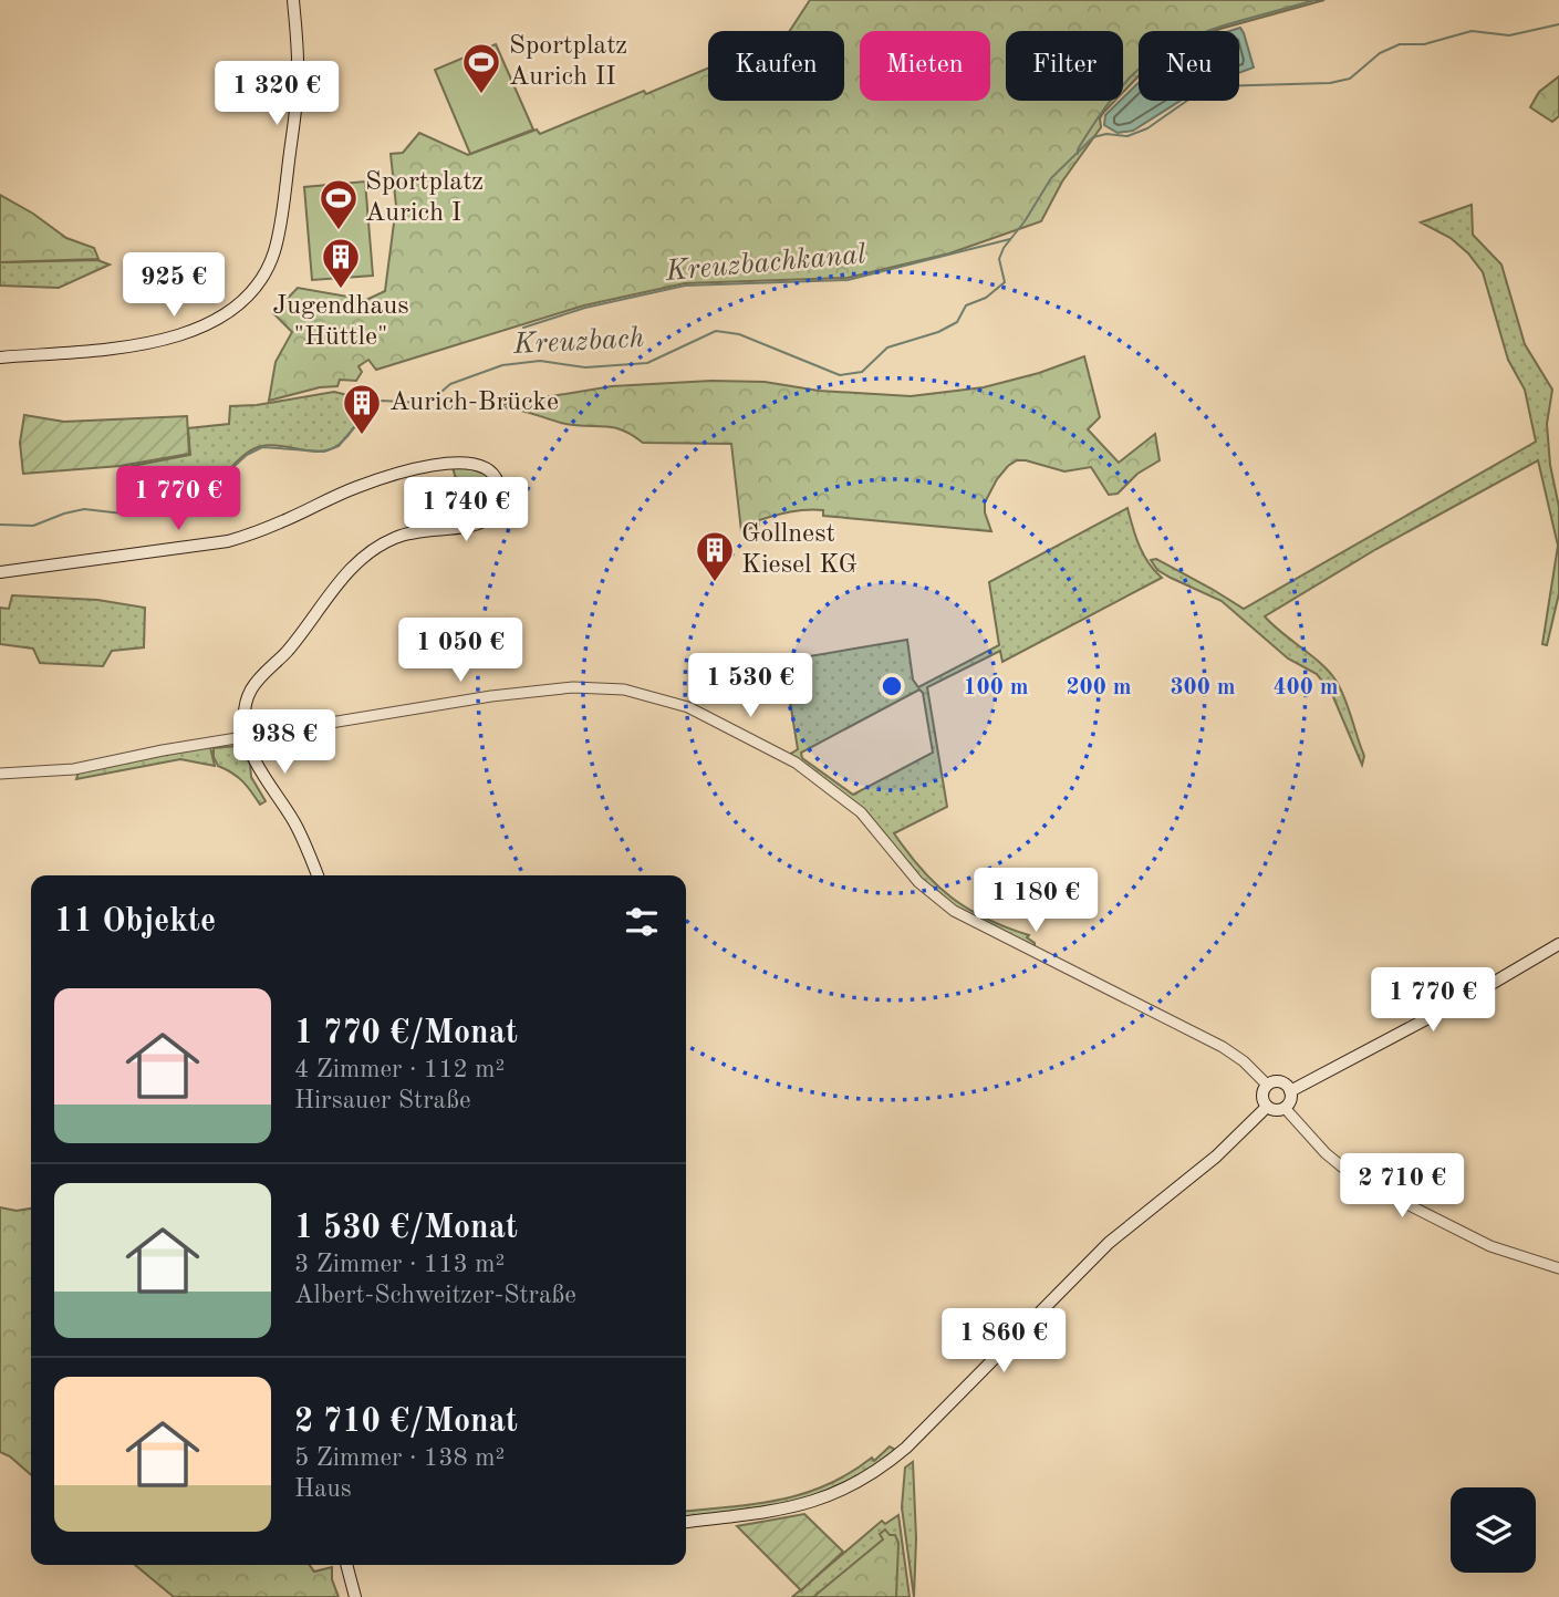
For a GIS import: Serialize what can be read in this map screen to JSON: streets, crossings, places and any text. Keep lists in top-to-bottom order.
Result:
{
  "water": ["Kreuzbachkanal", "Kreuzbach"],
  "places": {
    "sports": ["Sportplatz Aurich II", "Sportplatz Aurich I"],
    "building": ["Jugendhaus \"Hüttle\"", "Aurich-Brücke", "Gollnest Kiesel KG"]
  },
  "page": {
    "chip": [
      "Kaufen",
      "Mieten",
      "Filter",
      "Neu"
    ],
    "price": [
      "1 320 €",
      "925 €",
      "1 770 €",
      "1 740 €",
      "1 050 €",
      "1 530 €",
      "938 €",
      "1 180 €",
      "1 770 €",
      "2 710 €",
      "1 860 €"
    ],
    "heading": "11 Objekte",
    "list": [
      {
        "name": "1 770 €/Monat",
        "note": "4 Zimmer · 112 m² · Hirsauer Straße"
      },
      {
        "name": "1 530 €/Monat",
        "note": "3 Zimmer · 113 m² · Albert-Schweitzer-Straße"
      },
      {
        "name": "2 710 €/Monat",
        "note": "5 Zimmer · 138 m² · Haus"
      }
    ]
  },
  "rings": [
    "100 m",
    "200 m",
    "300 m",
    "400 m"
  ]
}
